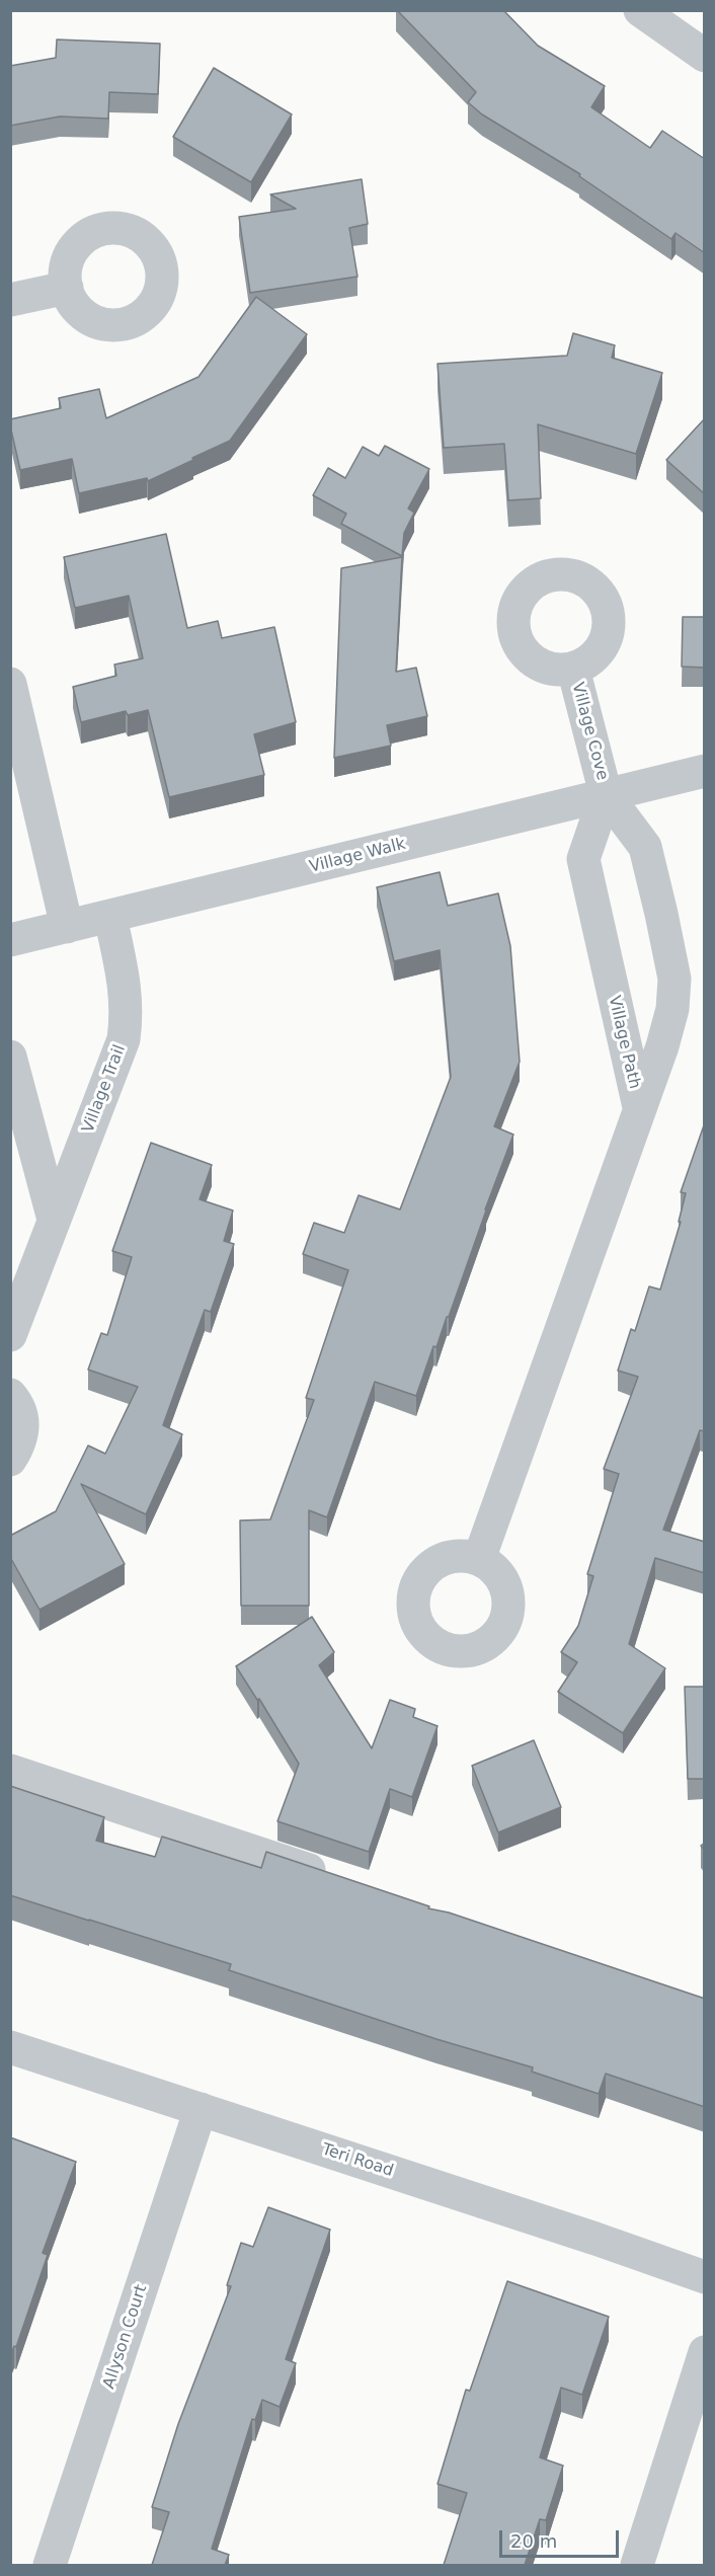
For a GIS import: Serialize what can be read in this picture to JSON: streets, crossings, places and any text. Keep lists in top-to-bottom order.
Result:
{
  "streets": {
    "street": [
      "Village Cove",
      "Village Walk",
      "Village Path",
      "Village Trail",
      "Teri Road",
      "Allyson Court"
    ]
  },
  "crossings": [
    ["Village Cove", "Village Walk"],
    ["Village Cove", "Village Path"],
    ["Village Walk", "Village Path"],
    ["Village Walk", "Village Trail"],
    ["Teri Road", "Allyson Court"]
  ],
  "scale_bar": "20 m"
}
